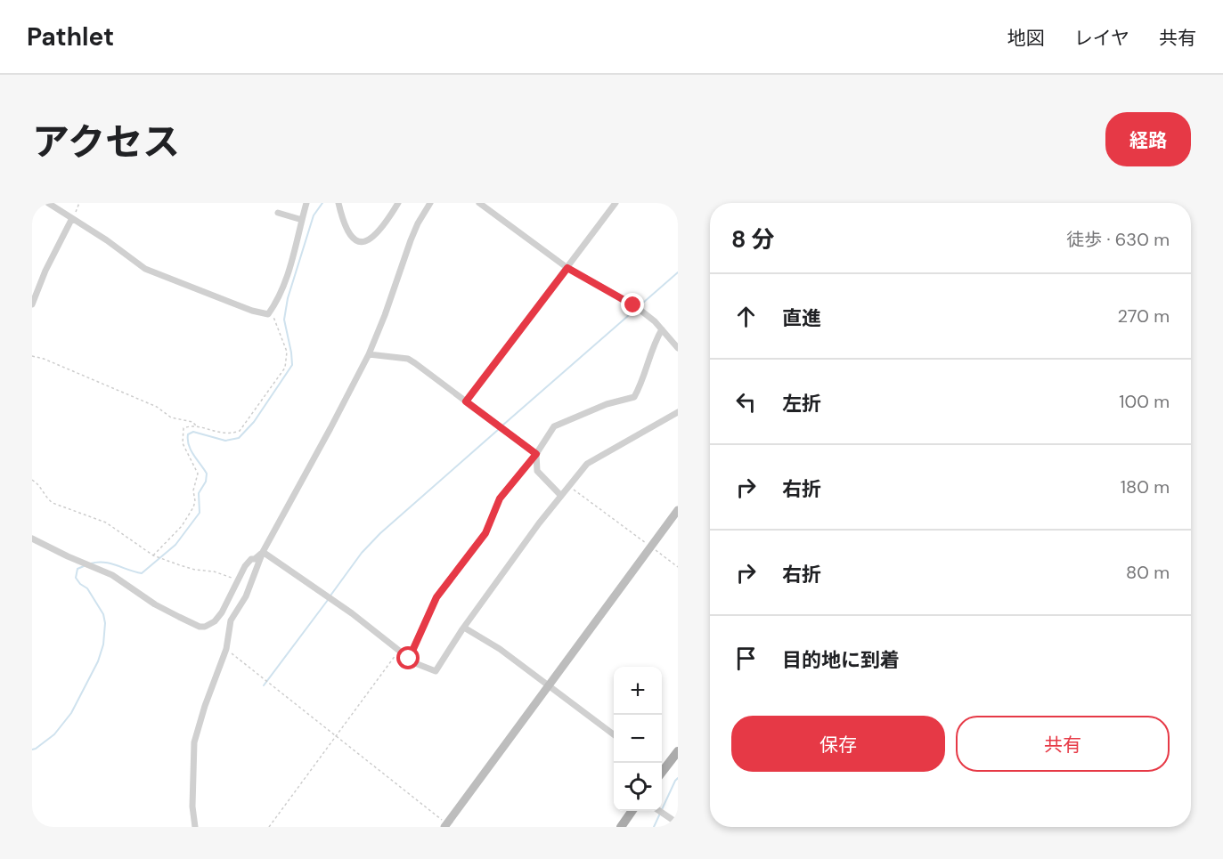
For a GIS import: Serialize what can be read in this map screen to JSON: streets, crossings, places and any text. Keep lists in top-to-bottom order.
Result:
{
  "page": {
    "header": "Pathlet",
    "nav": ["地図", "レイヤ", "共有"],
    "title": "アクセス",
    "buttons": [
      "経路",
      ["保存", "共有"]
    ],
    "heading": ["8 分", "徒歩 · 630 m"],
    "list": [
      ["直進", "270 m"],
      ["左折", "100 m"],
      ["右折", "180 m"],
      ["右折", "80 m"],
      "目的地に到着"
    ],
    "map_buttons": ["+", "−"]
  }
}
